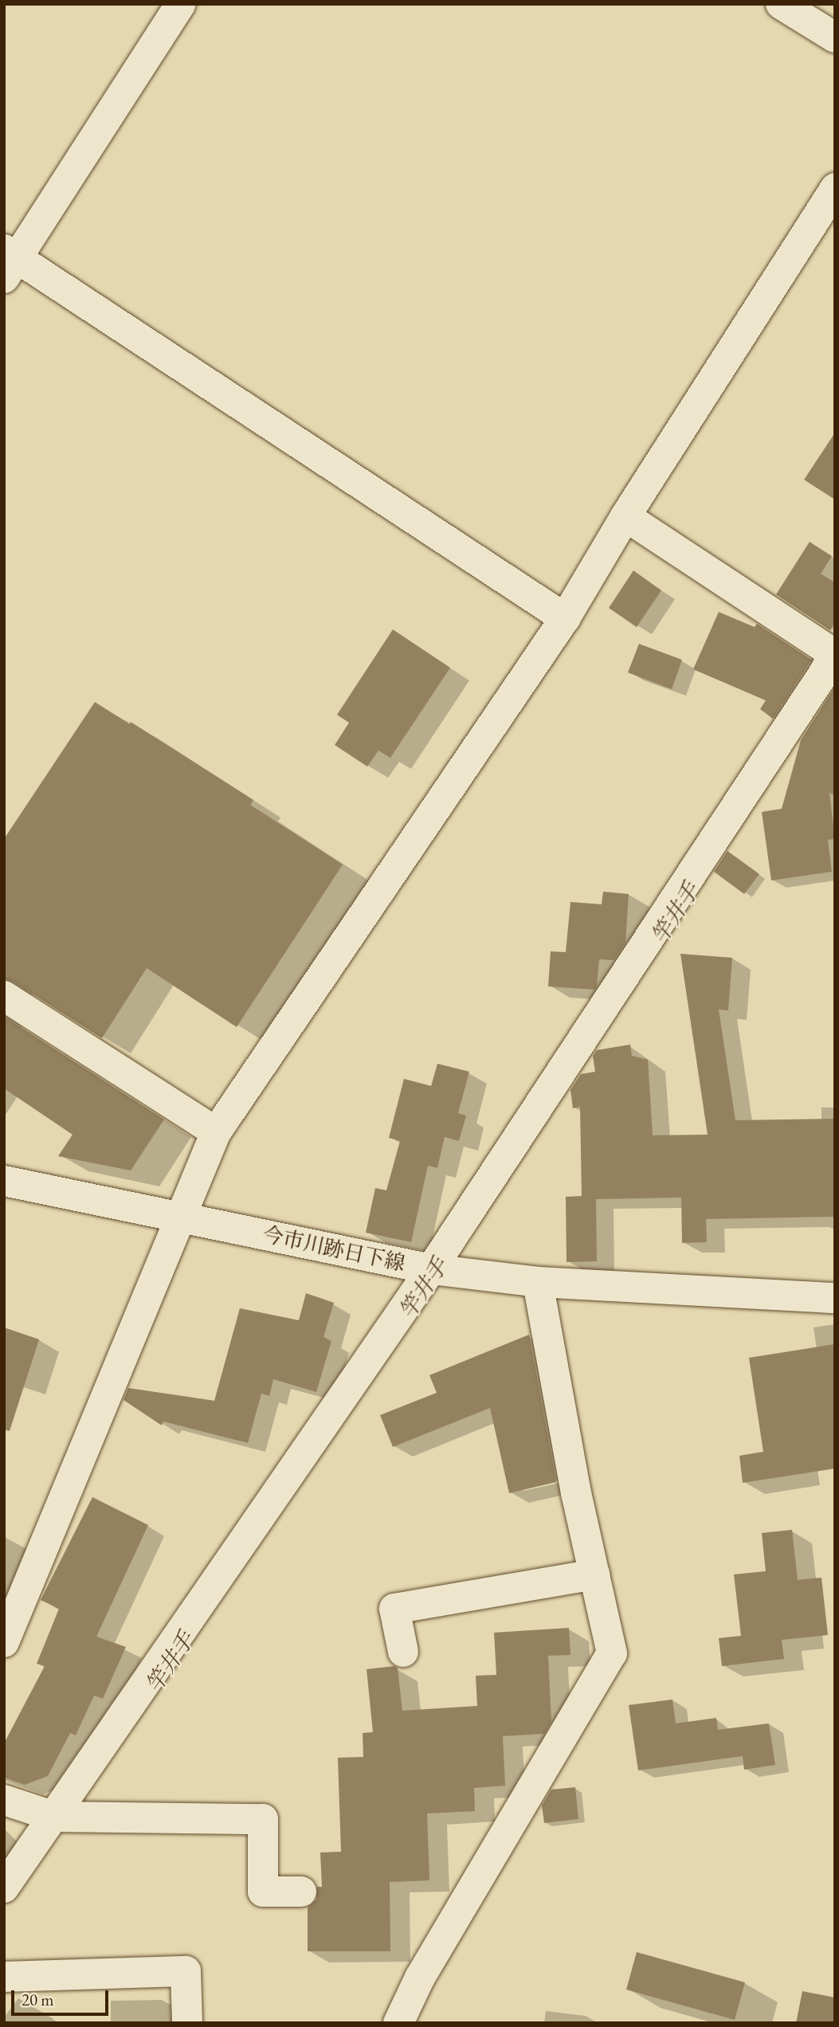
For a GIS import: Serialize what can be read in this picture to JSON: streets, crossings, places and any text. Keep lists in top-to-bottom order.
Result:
{
  "streets": {
    "street": ["今市川跡日下線"]
  },
  "water": ["竿井手"],
  "scale_bar": "20 m"
}
